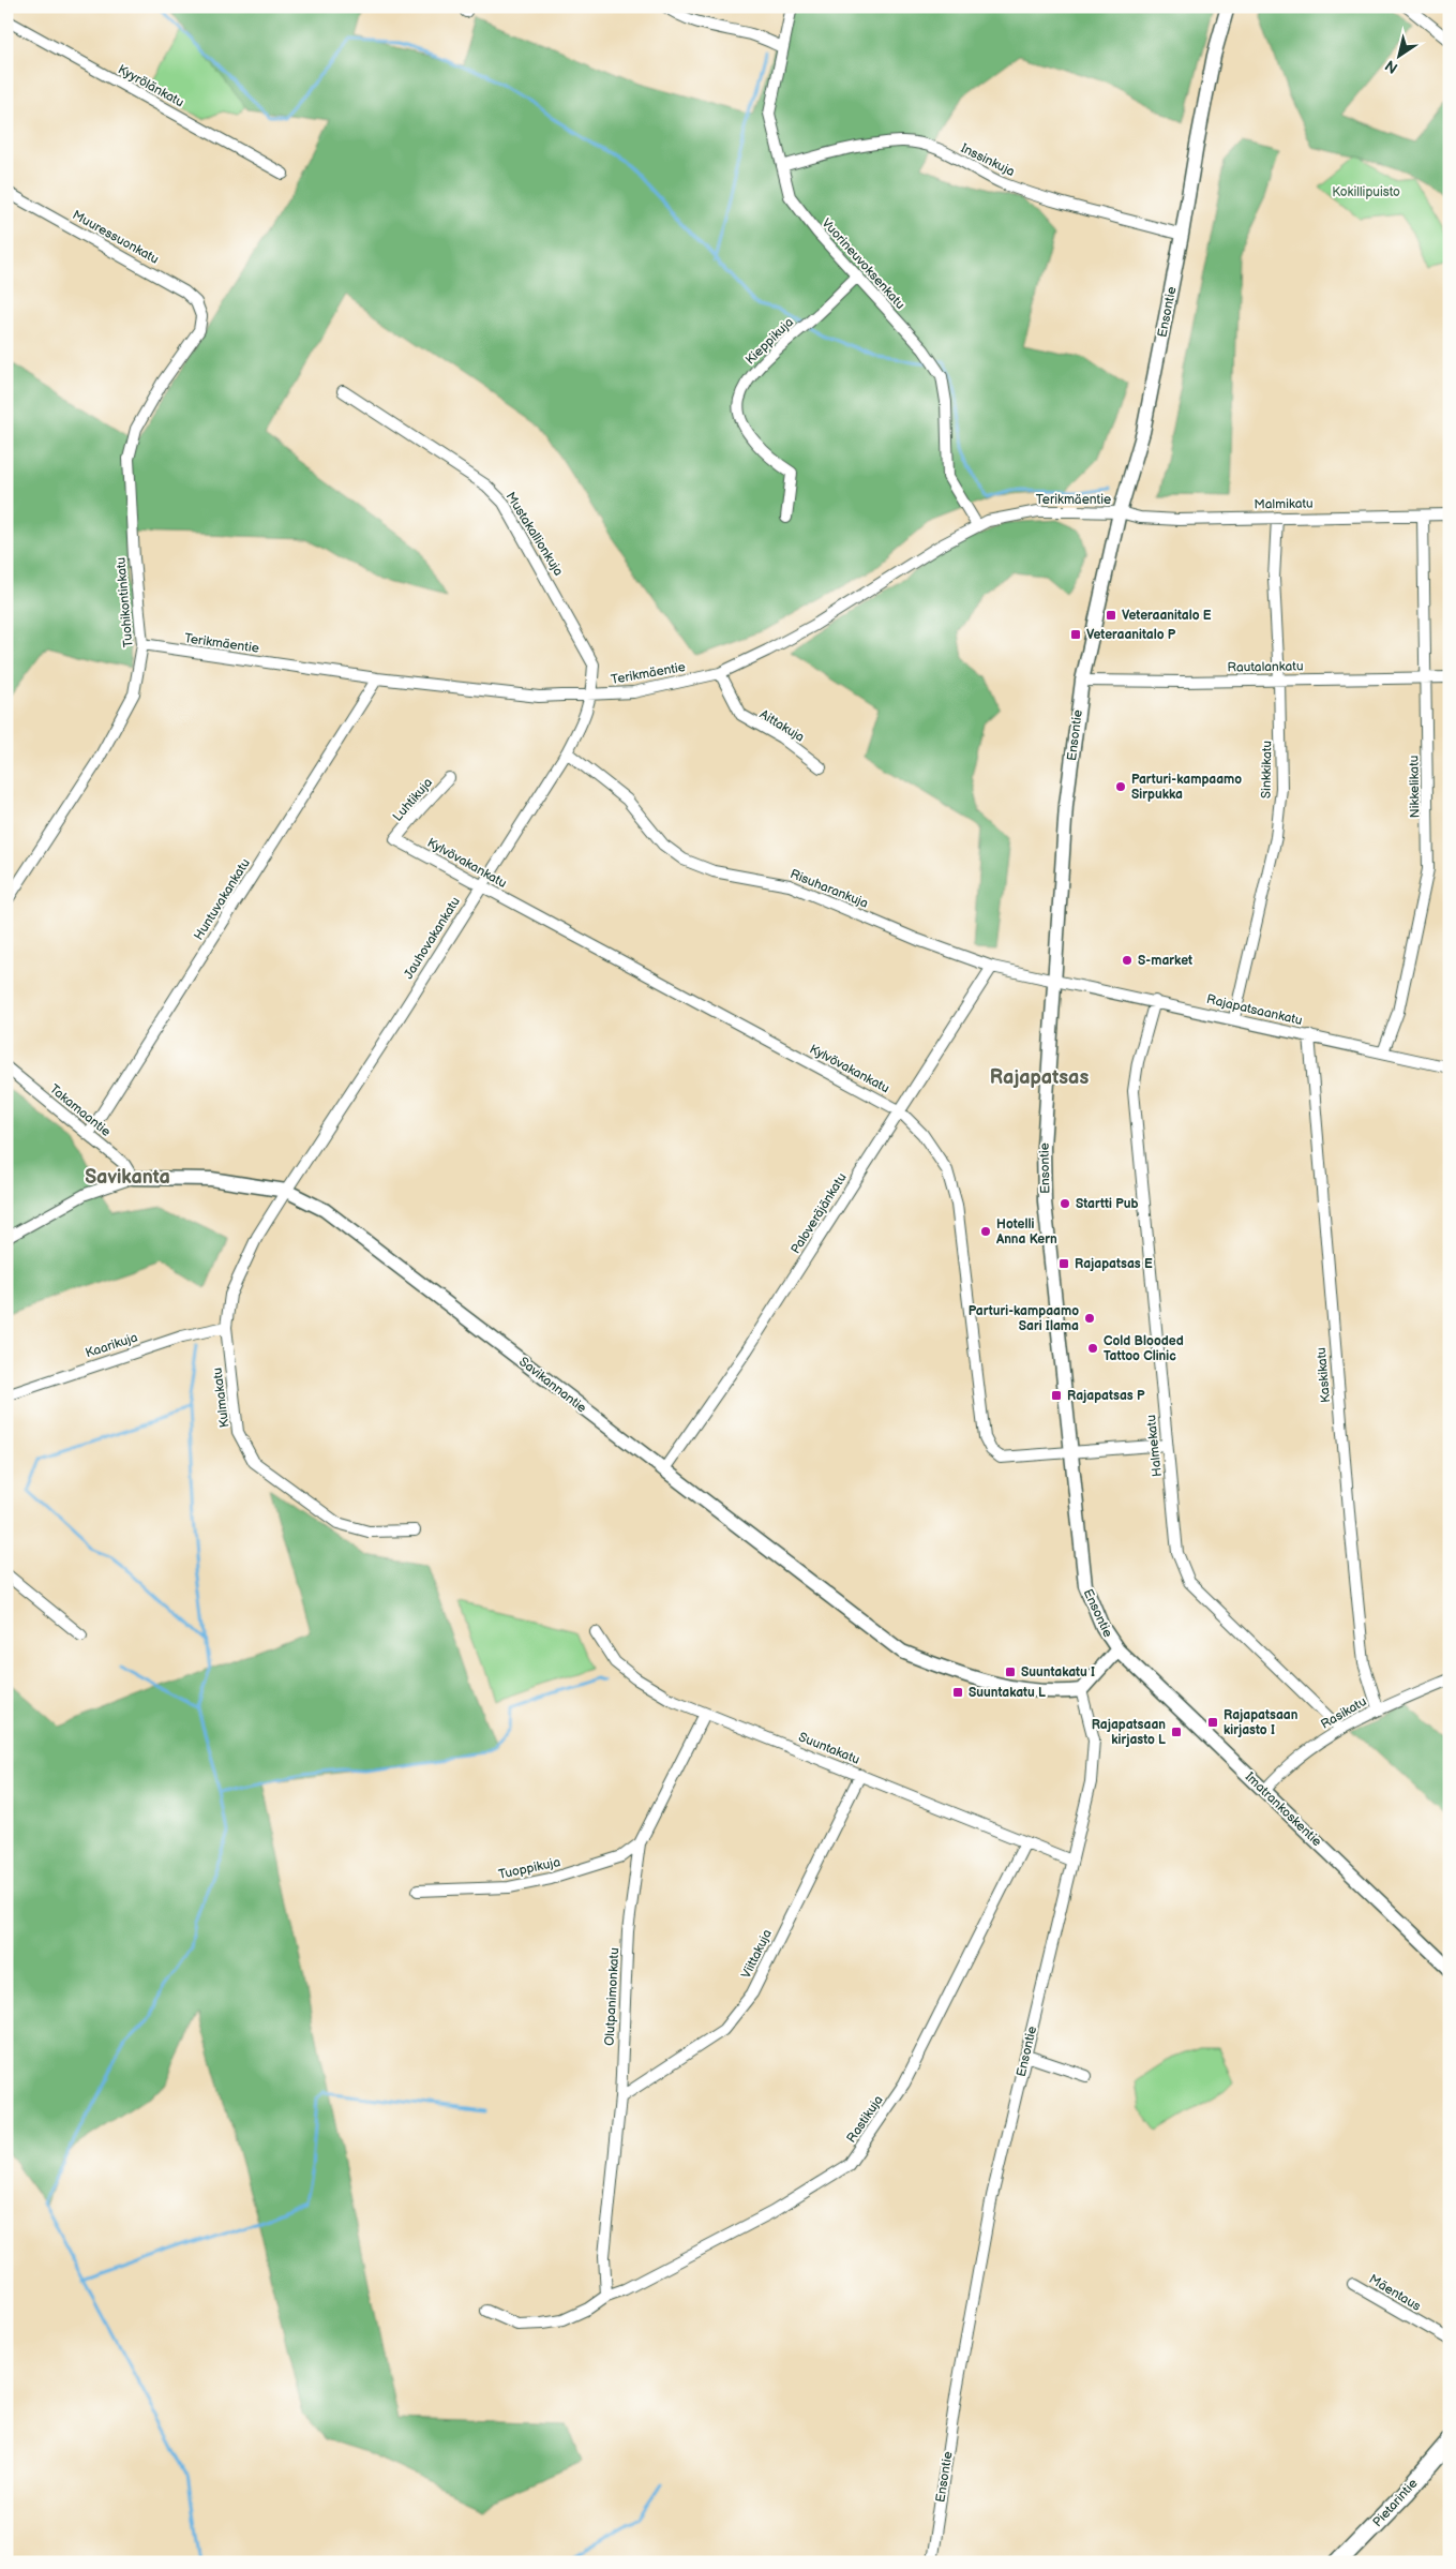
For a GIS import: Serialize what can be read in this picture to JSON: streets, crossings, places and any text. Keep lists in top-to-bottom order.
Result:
{
  "streets": {
    "main road": ["Pietarintie"],
    "street": [
      "Kyyrölänkatu",
      "Inssinkuja",
      "Muuressuonkatu",
      "Vuorineuvoksenkatu",
      "Ensontie",
      "Kieppikuja",
      "Terikmäentie",
      "Malmikatu",
      "Mustakallionkuja",
      "Tuohikontinkatu",
      "Rautalankatu",
      "Aittakuja",
      "Sinkkikatu",
      "Nikkelikatu",
      "Luhtikuja",
      "Kylvövakankatu",
      "Risuharankuja",
      "Huntuvakankatu",
      "Jauhovakankatu",
      "Rajapatsaankatu",
      "Takamaantie",
      "Paloveräjänkatu",
      "Kaarikuja",
      "Kaskikatu",
      "Savikannantie",
      "Kulmakatu",
      "Halmekatu",
      "Rasikatu",
      "Suuntakatu",
      "Imatrankoskentie",
      "Tuoppikuja",
      "Viittakuja",
      "Olutpanimonkatu",
      "Rastikuja",
      "Mäentaus"
    ]
  },
  "crossings": [
    ["Inssinkuja", "Vuorineuvoksenkatu"],
    ["Inssinkuja", "Ensontie"],
    ["Muuressuonkatu", "Tuohikontinkatu"],
    ["Vuorineuvoksenkatu", "Kieppikuja"],
    ["Vuorineuvoksenkatu", "Terikmäentie"],
    ["Ensontie", "Terikmäentie"],
    ["Ensontie", "Malmikatu"],
    ["Ensontie", "Rautalankatu"],
    ["Ensontie", "Kylvövakankatu"],
    ["Ensontie", "Risuharankuja"],
    ["Ensontie", "Rajapatsaankatu"],
    ["Ensontie", "Savikannantie"],
    ["Ensontie", "Suuntakatu"],
    ["Ensontie", "Imatrankoskentie"],
    ["Terikmäentie", "Malmikatu"],
    ["Terikmäentie", "Mustakallionkuja"],
    ["Terikmäentie", "Tuohikontinkatu"],
    ["Terikmäentie", "Aittakuja"],
    ["Terikmäentie", "Huntuvakankatu"],
    ["Terikmäentie", "Jauhovakankatu"],
    ["Malmikatu", "Sinkkikatu"],
    ["Malmikatu", "Nikkelikatu"],
    ["Mustakallionkuja", "Jauhovakankatu"],
    ["Rautalankatu", "Sinkkikatu"],
    ["Rautalankatu", "Nikkelikatu"],
    ["Sinkkikatu", "Rajapatsaankatu"],
    ["Nikkelikatu", "Rajapatsaankatu"],
    ["Luhtikuja", "Kylvövakankatu"],
    ["Kylvövakankatu", "Jauhovakankatu"],
    ["Kylvövakankatu", "Paloveräjänkatu"],
    ["Kylvövakankatu", "Halmekatu"],
    ["Risuharankuja", "Jauhovakankatu"],
    ["Risuharankuja", "Rajapatsaankatu"],
    ["Risuharankuja", "Paloveräjänkatu"],
    ["Huntuvakankatu", "Takamaantie"],
    ["Jauhovakankatu", "Savikannantie"],
    ["Jauhovakankatu", "Kulmakatu"],
    ["Rajapatsaankatu", "Kaskikatu"],
    ["Rajapatsaankatu", "Halmekatu"],
    ["Takamaantie", "Savikannantie"],
    ["Paloveräjänkatu", "Savikannantie"],
    ["Kaarikuja", "Kulmakatu"],
    ["Kaskikatu", "Rasikatu"],
    ["Savikannantie", "Kulmakatu"],
    ["Halmekatu", "Rasikatu"],
    ["Rasikatu", "Imatrankoskentie"],
    ["Suuntakatu", "Viittakuja"],
    ["Suuntakatu", "Olutpanimonkatu"],
    ["Suuntakatu", "Rastikuja"],
    ["Tuoppikuja", "Olutpanimonkatu"],
    ["Viittakuja", "Olutpanimonkatu"],
    ["Olutpanimonkatu", "Rastikuja"]
  ],
  "districts": ["Rajapatsas", "Savikanta"],
  "parks": ["Kokillipuisto"],
  "places": {
    "transit": [
      "Veteraanitalo E",
      "Veteraanitalo P",
      "Rajapatsas E",
      "Rajapatsas P",
      "Suuntakatu I",
      "Suuntakatu L",
      "Rajapatsaan kirjasto I",
      "Rajapatsaan kirjasto L"
    ],
    "other": [
      "Parturi-kampaamo Sirpukka",
      "S-market",
      "Startti Pub",
      "Hotelli Anna Kern",
      "Parturi-kampaamo Sari Ilama",
      "Cold Blooded Tattoo Clinic"
    ]
  },
  "north": "bottom left"
}
